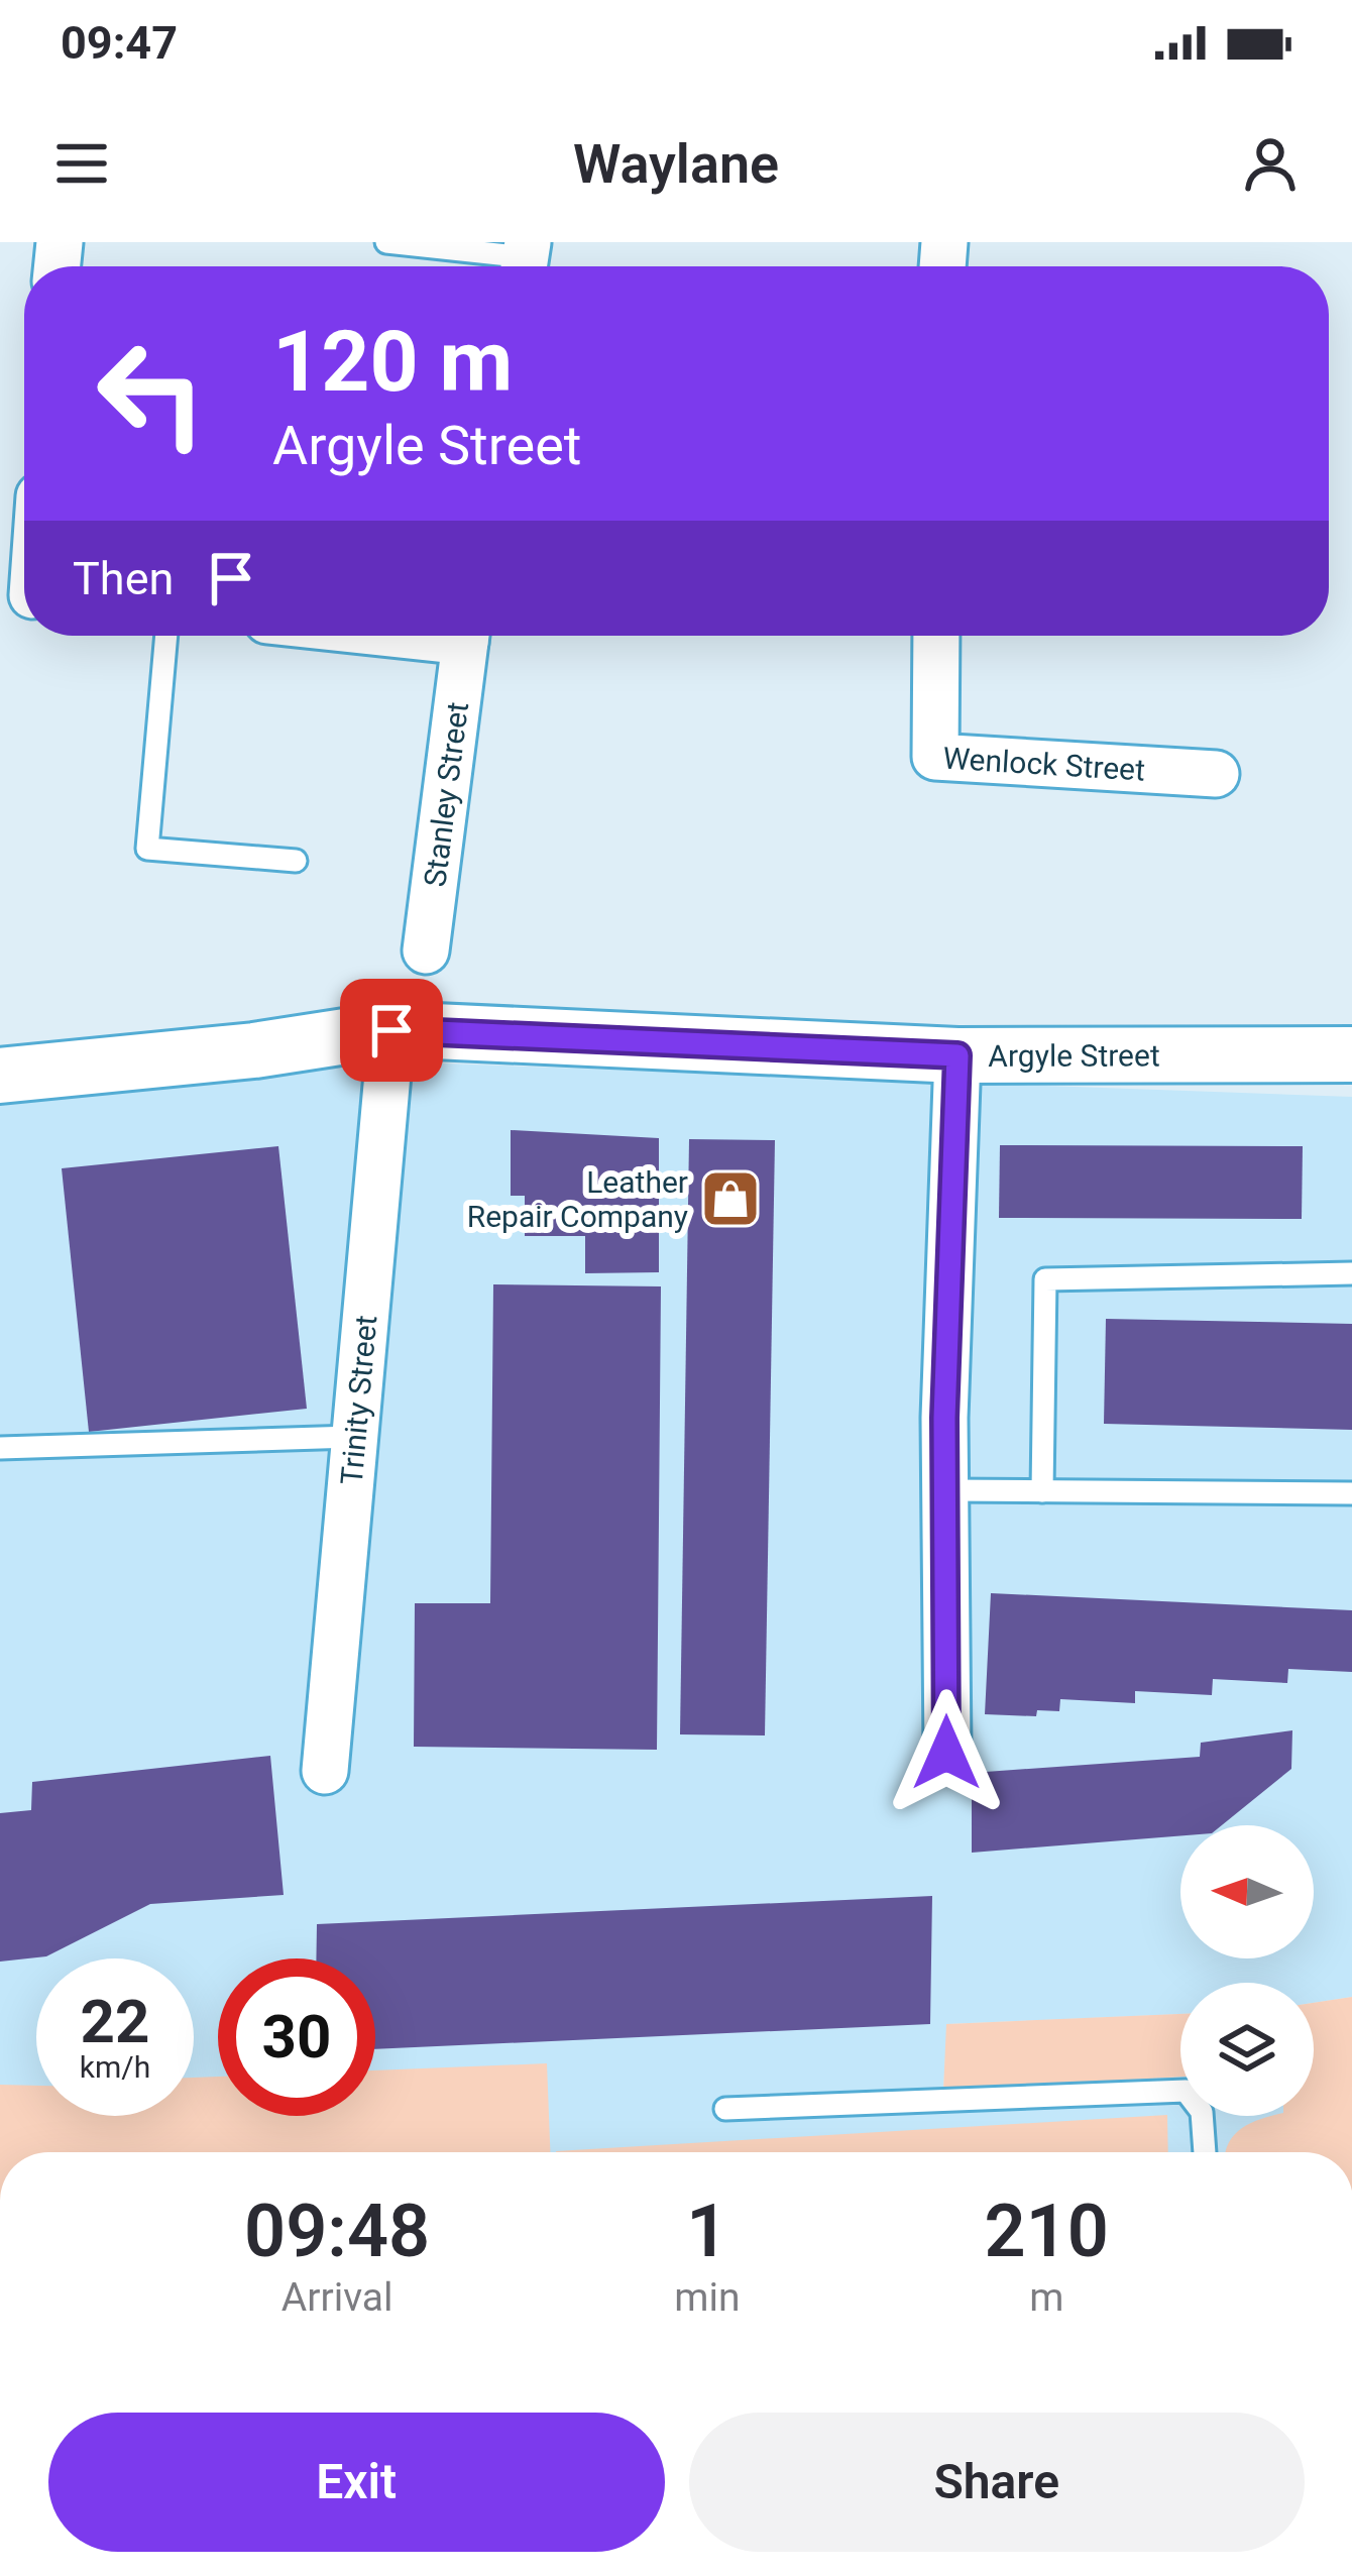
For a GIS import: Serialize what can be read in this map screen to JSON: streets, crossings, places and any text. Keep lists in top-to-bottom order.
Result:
{
  "streets": {
    "street": [
      "Wenlock Street",
      "Stanley Street",
      "Argyle Street",
      "Trinity Street"
    ]
  },
  "crossings": [
    ["Argyle Street", "Trinity Street"]
  ],
  "places": {
    "shop": ["Leather Repair Company"]
  },
  "north": "left",
  "page": {
    "status": "09:47",
    "header": "Waylane",
    "turn": ["120 m", "Argyle Street"],
    "then": "Then",
    "speed": "22 km/h",
    "limit": "30",
    "eta": [
      "09:48",
      "Arrival",
      "1",
      "min",
      "210",
      "m"
    ],
    "buttons": ["Exit", "Share"]
  }
}
